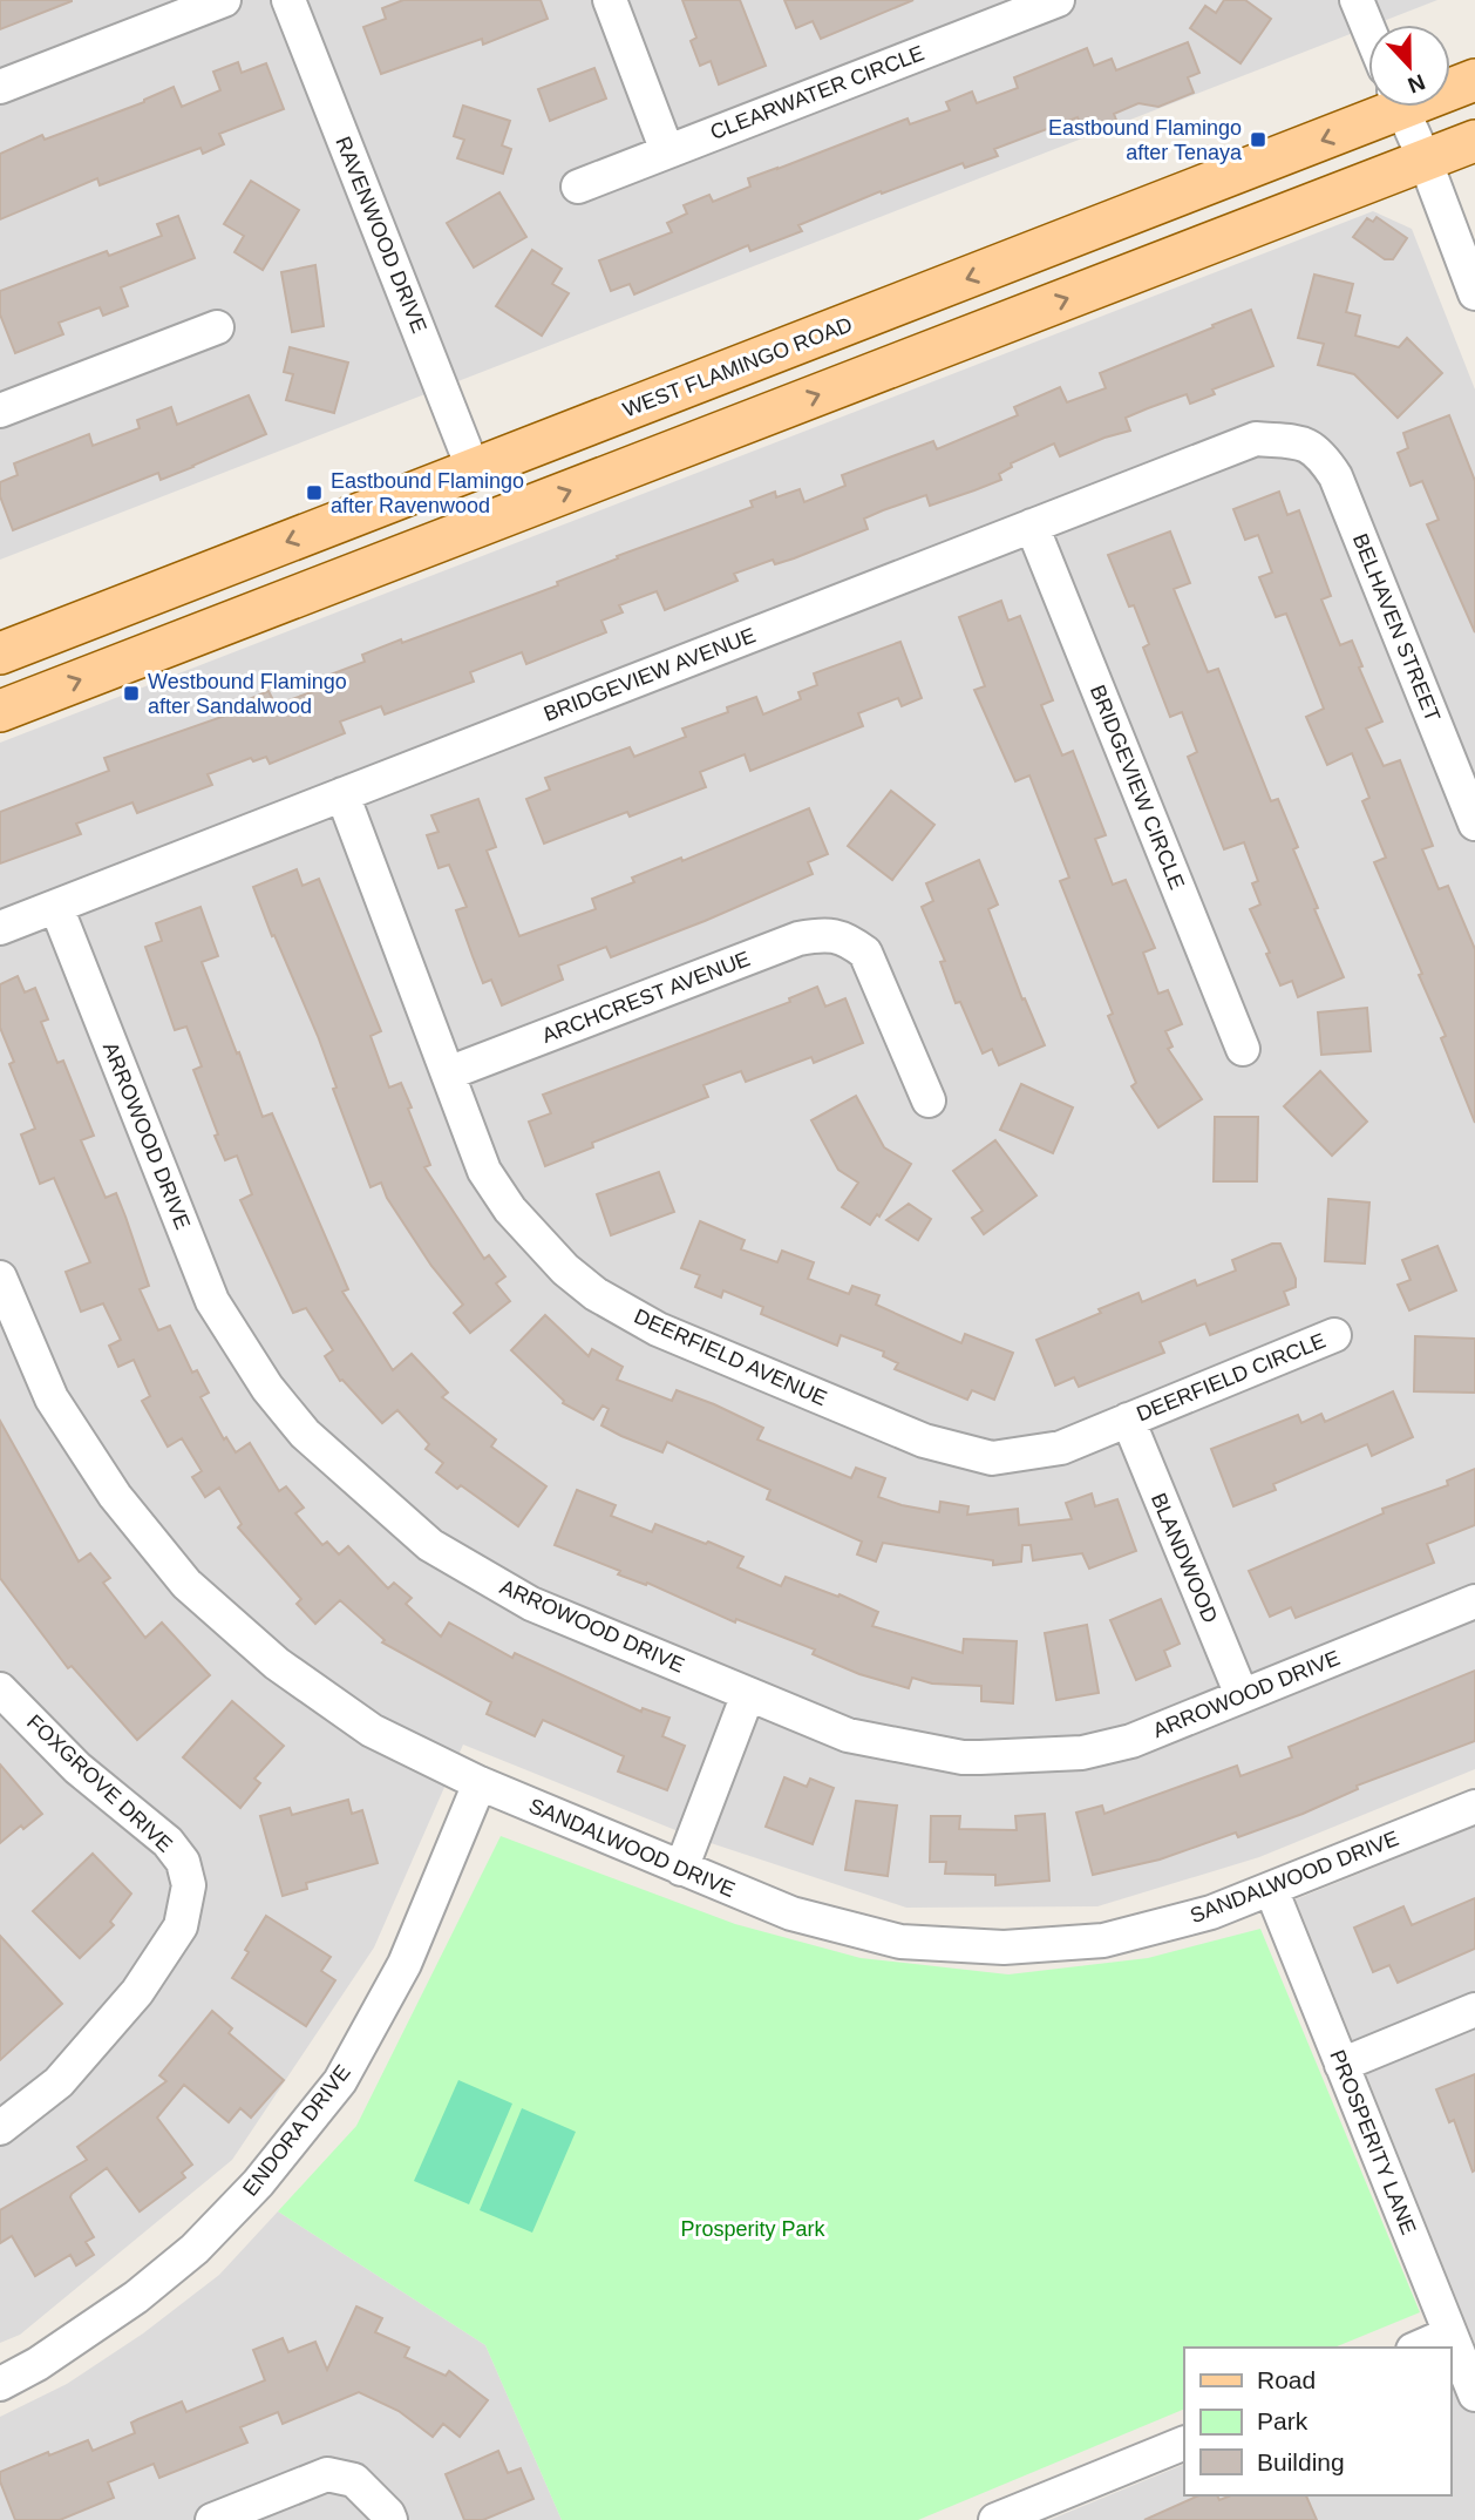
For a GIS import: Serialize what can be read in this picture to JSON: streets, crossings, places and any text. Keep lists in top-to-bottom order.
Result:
{
  "streets": {
    "main road": ["WEST FLAMINGO ROAD"],
    "street": [
      "CLEARWATER CIRCLE",
      "RAVENWOOD DRIVE",
      "BELHAVEN STREET",
      "BRIDGEVIEW AVENUE",
      "BRIDGEVIEW CIRCLE",
      "ARCHCREST AVENUE",
      "ARROWOOD DRIVE",
      "DEERFIELD AVENUE",
      "DEERFIELD CIRCLE",
      "BLANDWOOD",
      "FOXGROVE DRIVE",
      "SANDALWOOD DRIVE",
      "ENDORA DRIVE",
      "PROSPERITY LANE"
    ]
  },
  "crossings": [
    ["RAVENWOOD DRIVE", "WEST FLAMINGO ROAD"],
    ["BELHAVEN STREET", "BRIDGEVIEW AVENUE"],
    ["BRIDGEVIEW AVENUE", "BRIDGEVIEW CIRCLE"],
    ["BRIDGEVIEW AVENUE", "ARROWOOD DRIVE"],
    ["BRIDGEVIEW AVENUE", "DEERFIELD AVENUE"],
    ["ARCHCREST AVENUE", "DEERFIELD AVENUE"],
    ["ARROWOOD DRIVE", "BLANDWOOD"],
    ["DEERFIELD AVENUE", "DEERFIELD CIRCLE"],
    ["DEERFIELD AVENUE", "BLANDWOOD"],
    ["DEERFIELD CIRCLE", "BLANDWOOD"],
    ["SANDALWOOD DRIVE", "ENDORA DRIVE"],
    ["SANDALWOOD DRIVE", "PROSPERITY LANE"]
  ],
  "parks": ["Prosperity Park"],
  "places": {
    "transit": ["Eastbound Flamingo after Tenaya", "Eastbound Flamingo after Ravenwood", "Westbound Flamingo after Sandalwood"]
  },
  "legend": ["Road", "Park", "Building"],
  "north": "bottom"
}
